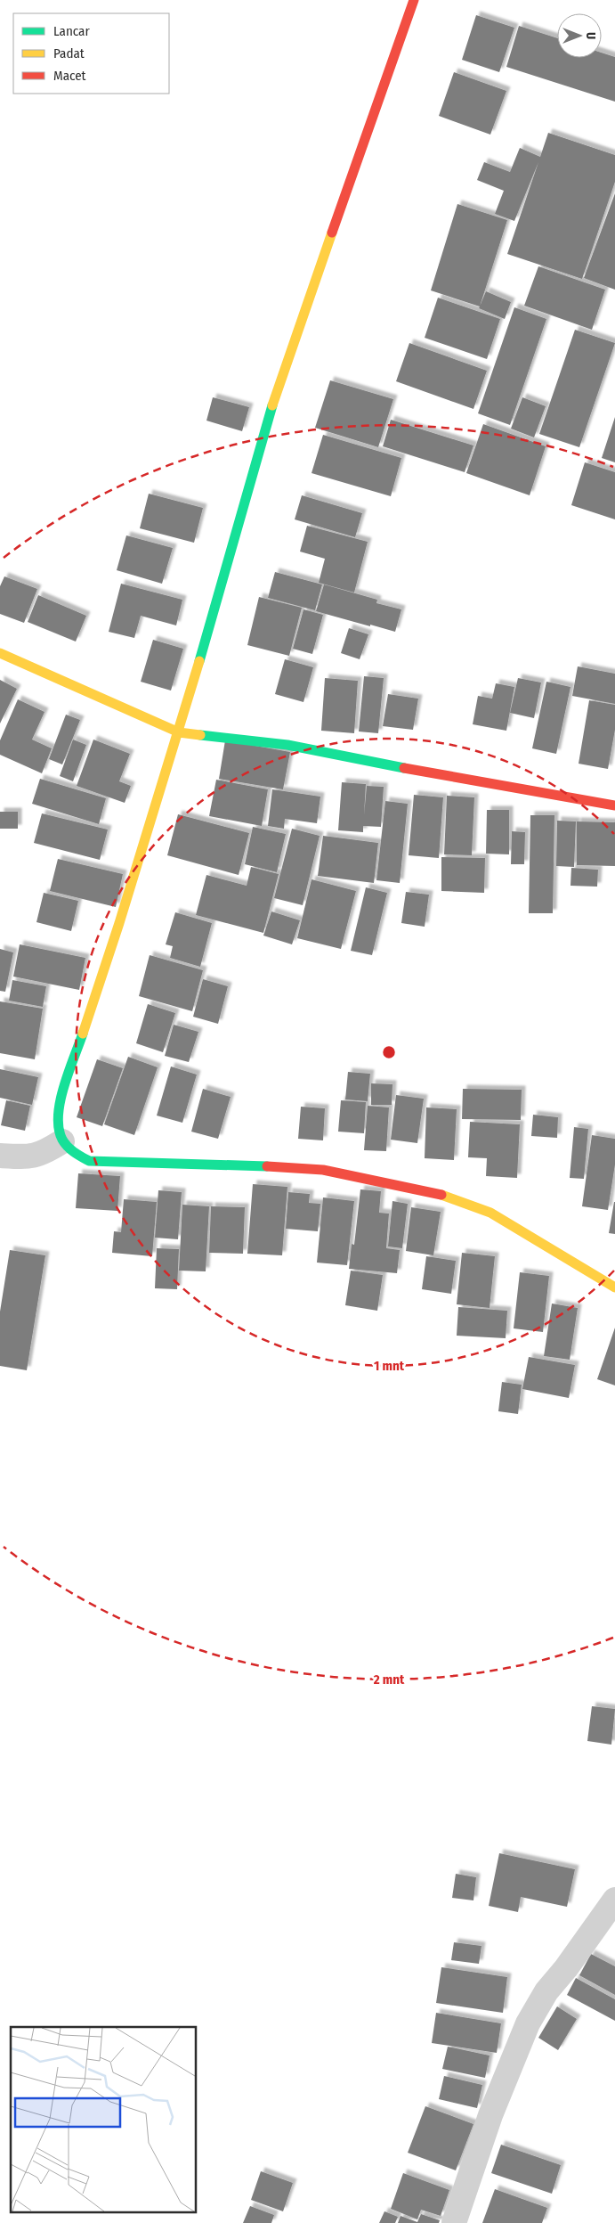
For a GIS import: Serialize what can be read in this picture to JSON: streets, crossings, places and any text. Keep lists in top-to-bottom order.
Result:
{
  "legend": ["Lancar", "Padat", "Macet"],
  "north": "right",
  "rings": ["1 mnt", "2 mnt"]
}
